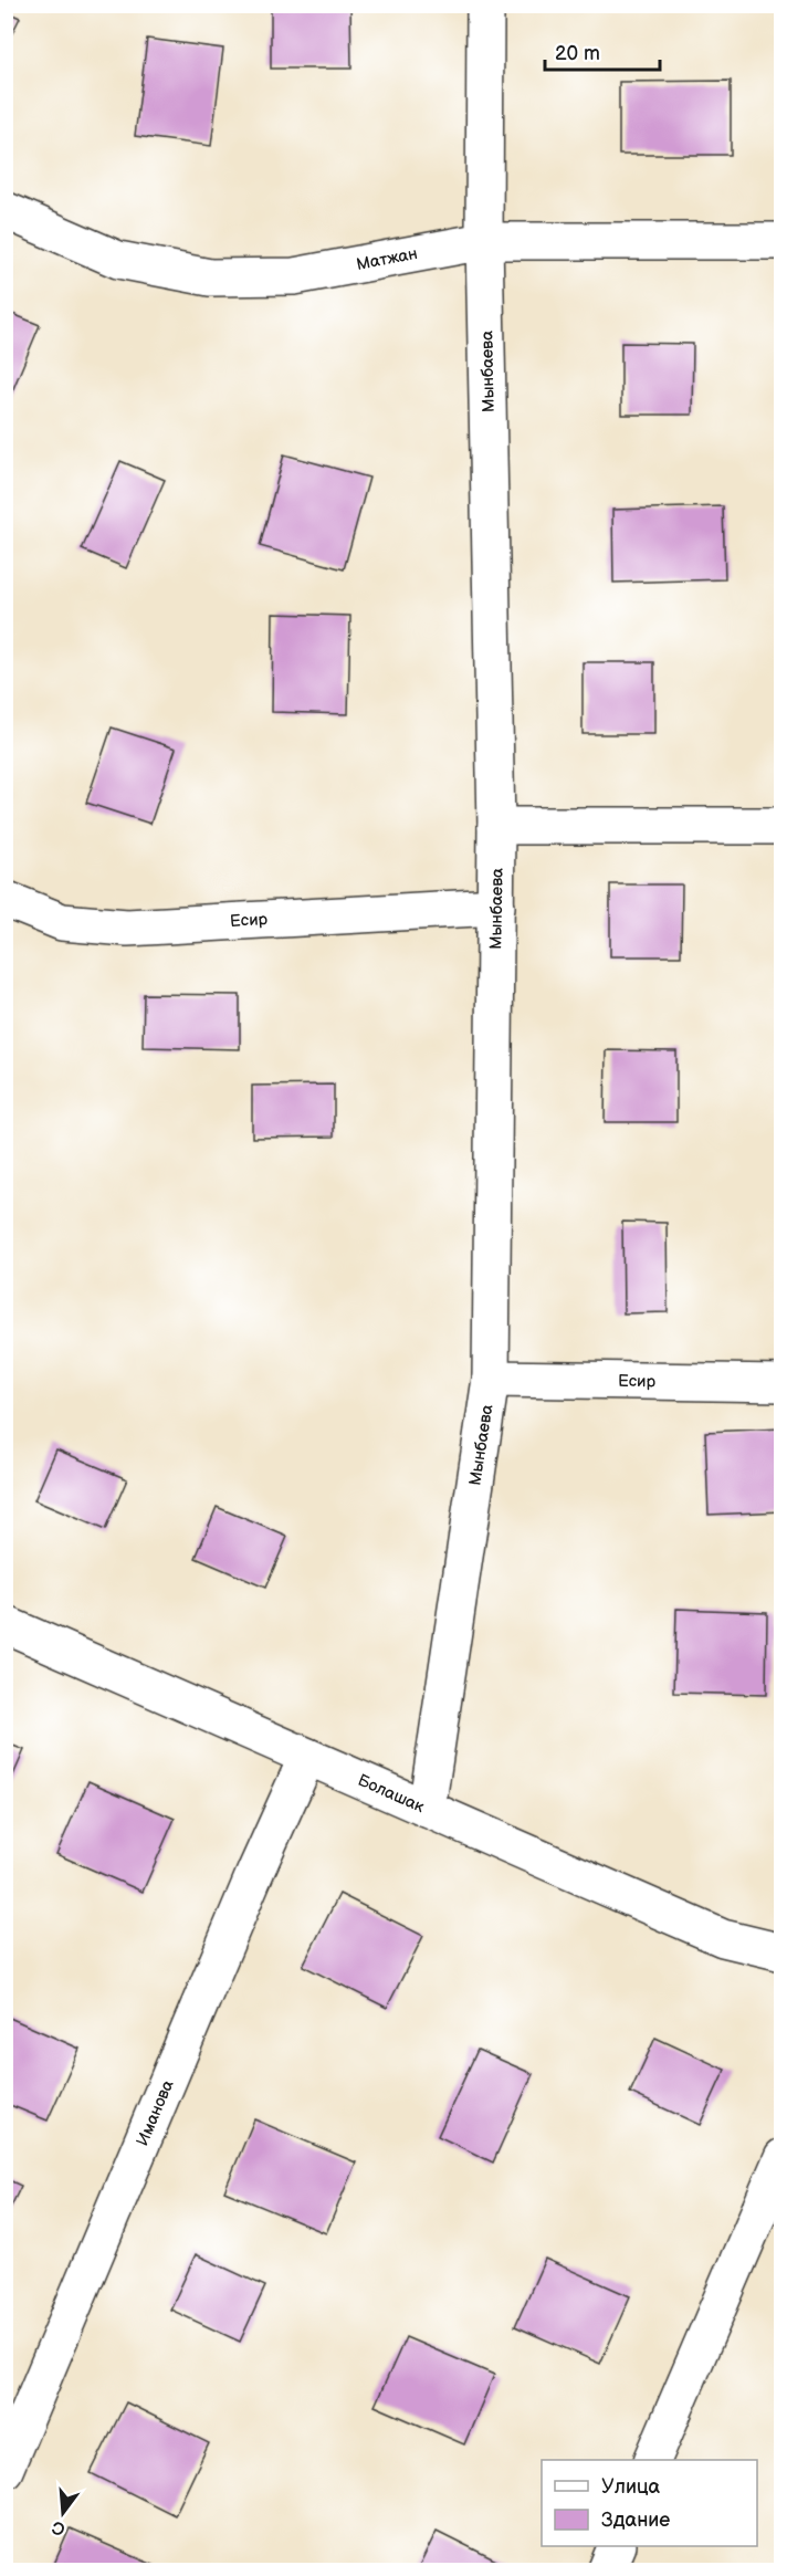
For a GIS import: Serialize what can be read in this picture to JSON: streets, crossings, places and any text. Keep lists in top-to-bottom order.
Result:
{
  "streets": {
    "street": [
      "Матжан",
      "Мынбаева",
      "Есир",
      "Болашак",
      "Иманова"
    ]
  },
  "crossings": [
    ["Матжан", "Мынбаева"],
    ["Мынбаева", "Есир"],
    ["Мынбаева", "Болашак"],
    ["Болашак", "Иманова"]
  ],
  "legend": ["Улица", "Здание"],
  "scale_bar": "20 m",
  "north": "bottom"
}
